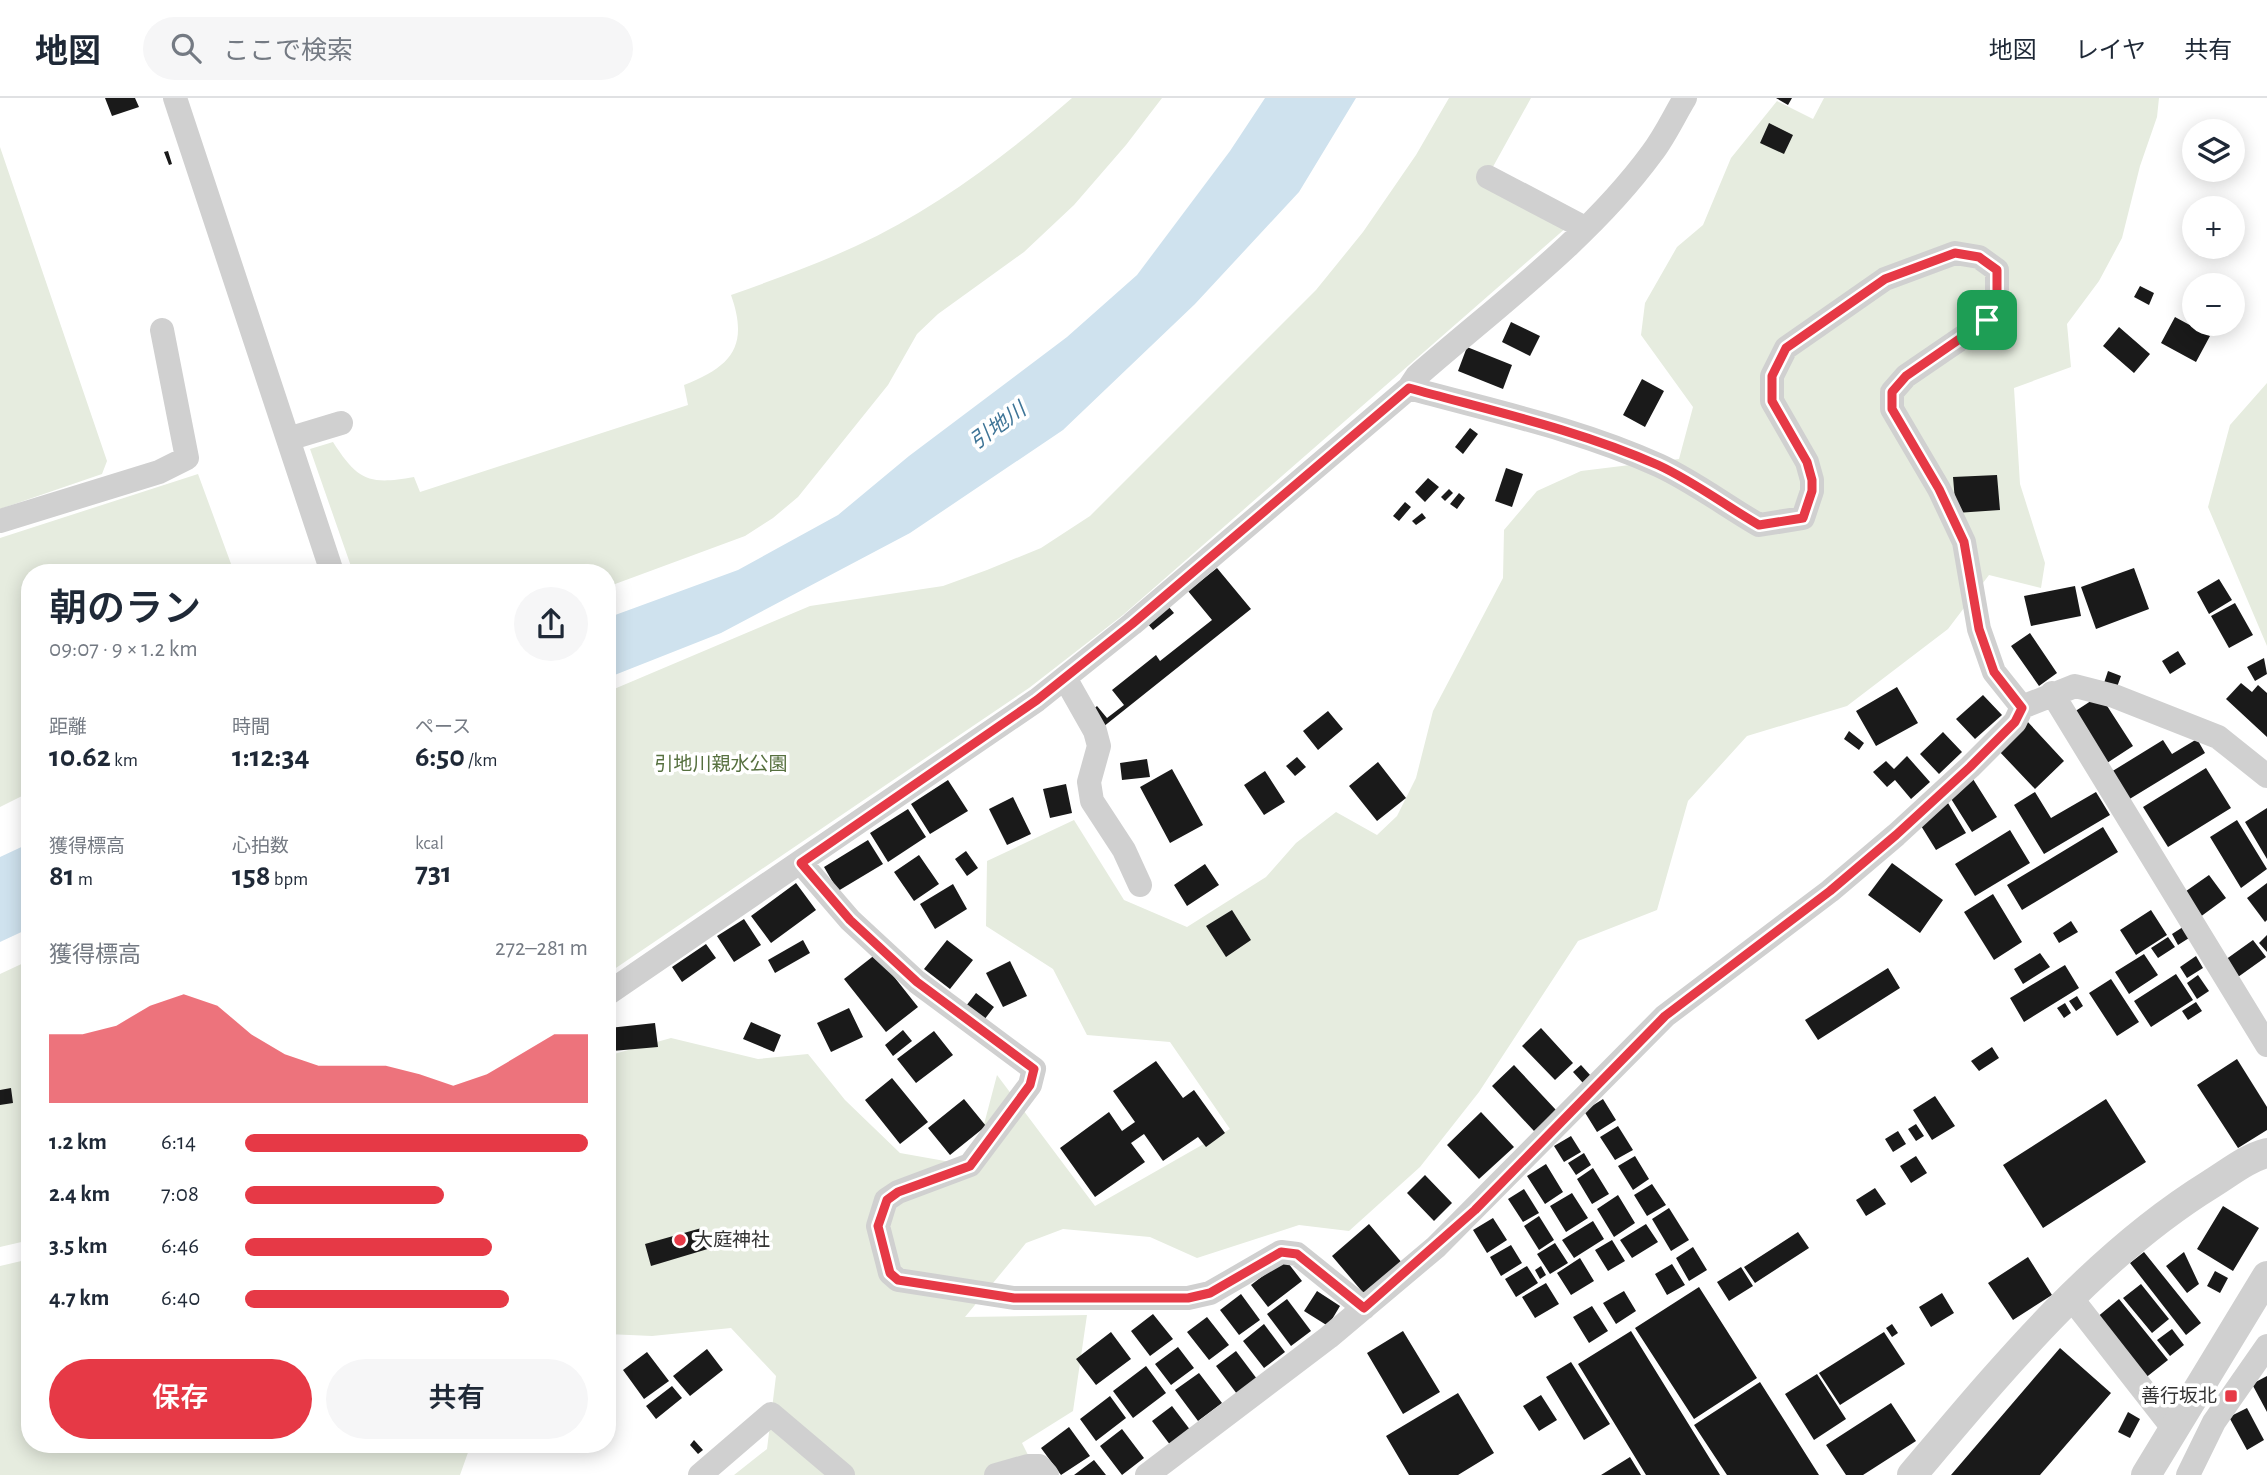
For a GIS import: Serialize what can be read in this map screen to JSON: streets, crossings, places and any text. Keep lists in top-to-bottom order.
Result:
{
  "water": ["引地川"],
  "parks": ["引地川親水公園"],
  "places": {
    "other": ["大庭神社"],
    "transit": ["善行坂北"]
  },
  "page": {
    "header": "地図",
    "search": "ここで検索",
    "nav": ["地図", "レイヤ", "共有"],
    "map_buttons": ["+", "−"],
    "heading": ["朝のラン", "09:07 · 9 × 1.2 km"],
    "stats": [
      ["距離", "10.62 km"],
      ["時間", "1:12:34"],
      ["ペース", "6:50 /km"],
      ["獲得標高", "81 m"],
      ["心拍数", "158 bpm"],
      ["kcal", "731"]
    ],
    "chart": ["獲得標高", "272–281 m"],
    "list": [
      {
        "name": "1.2 km",
        "note": "6:14"
      },
      {
        "name": "2.4 km",
        "note": "7:08"
      },
      {
        "name": "3.5 km",
        "note": "6:46"
      },
      {
        "name": "4.7 km",
        "note": "6:40"
      }
    ],
    "buttons": ["保存", "共有"]
  }
}
